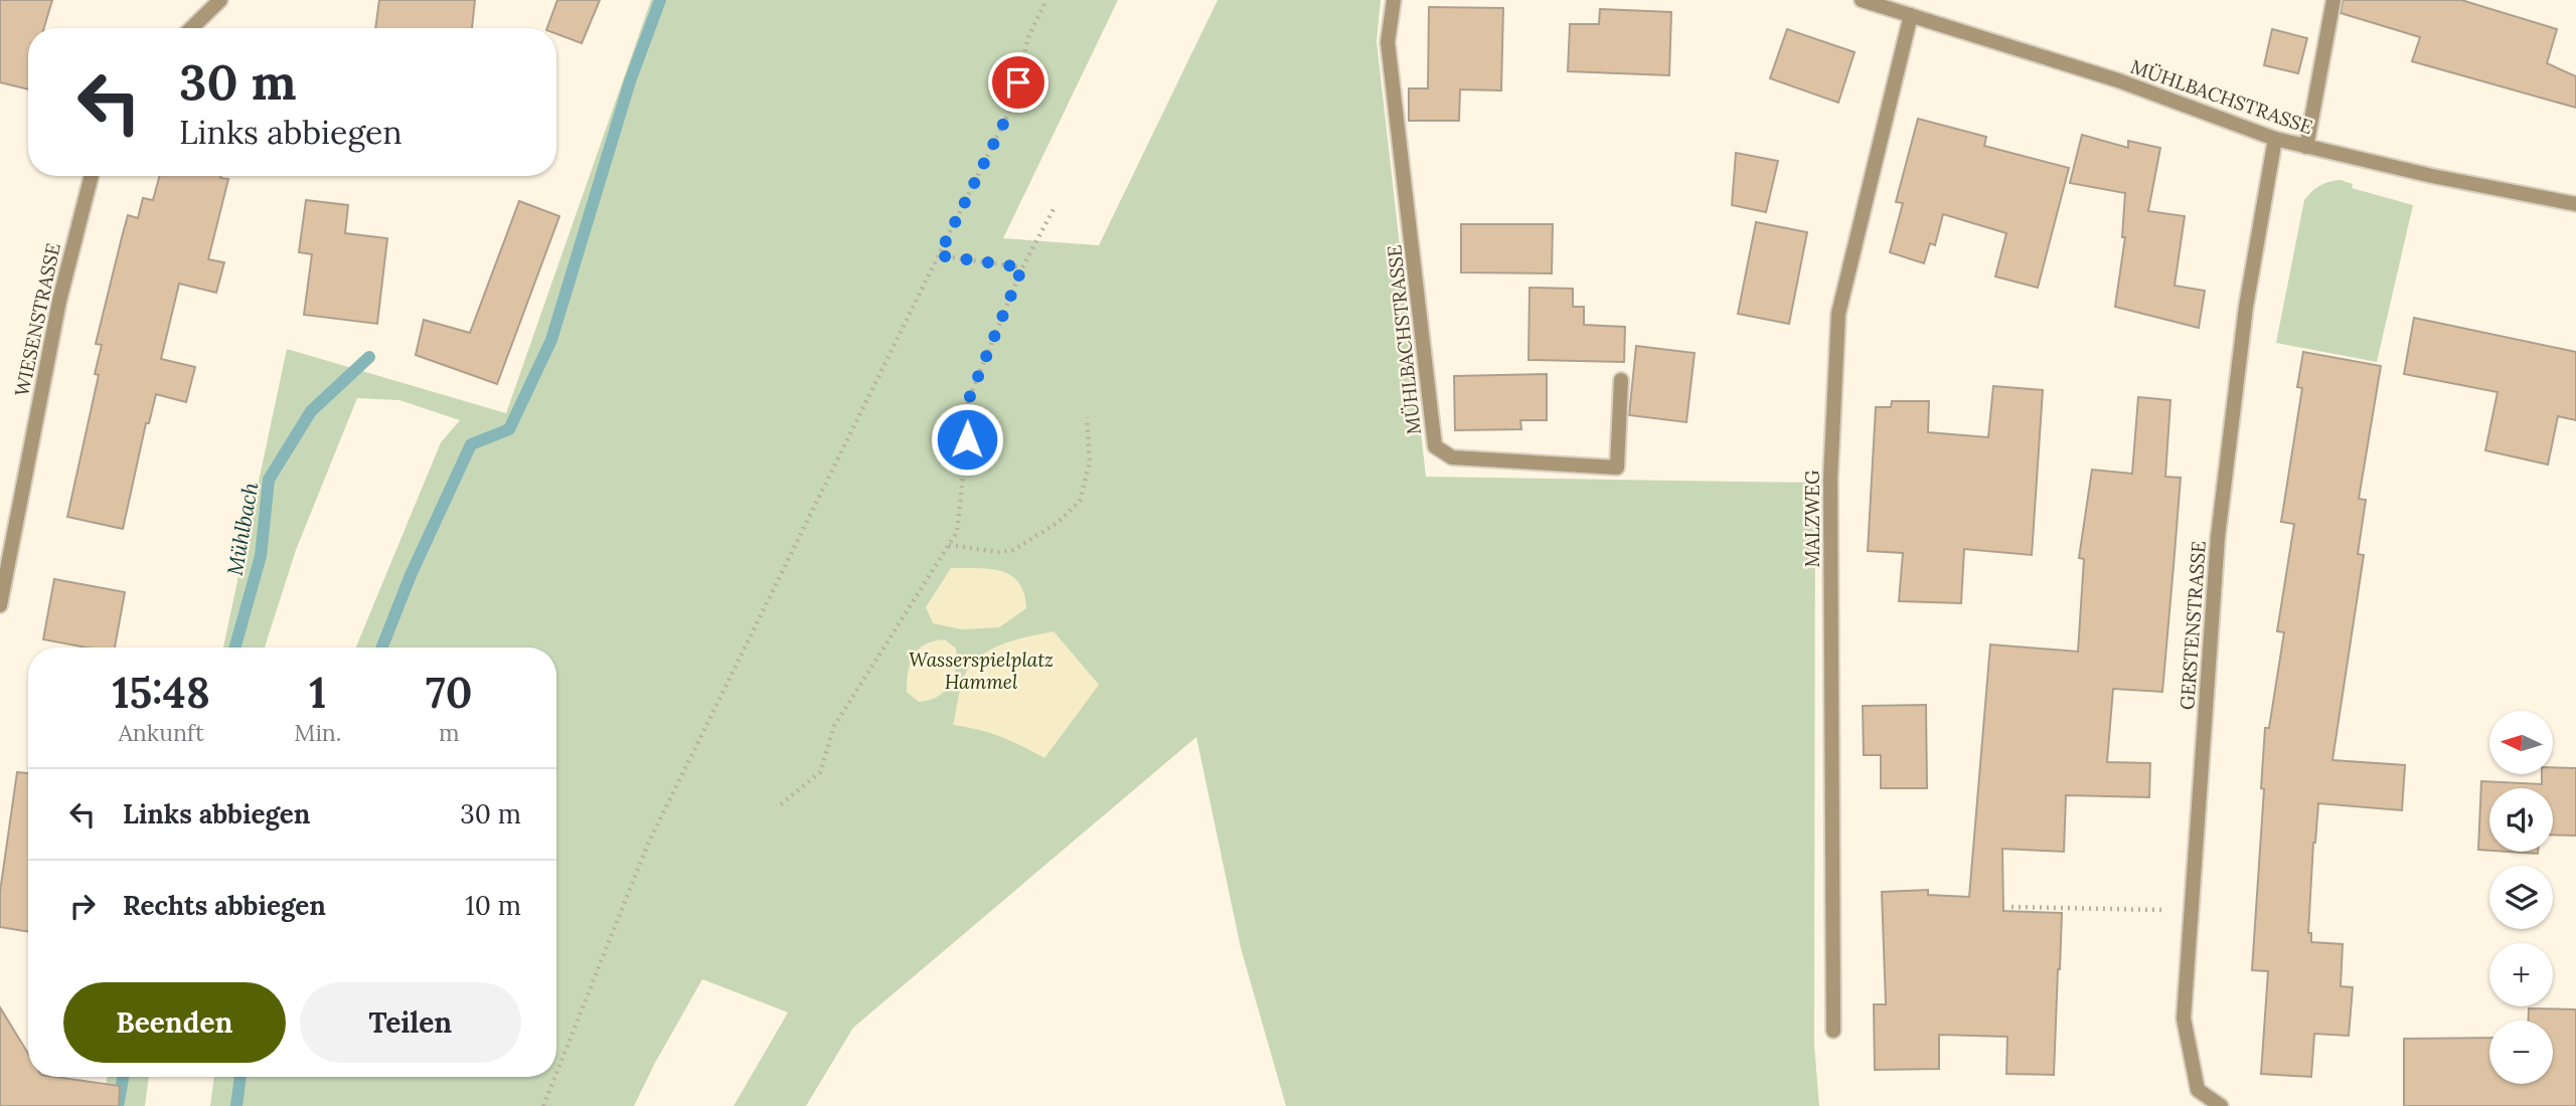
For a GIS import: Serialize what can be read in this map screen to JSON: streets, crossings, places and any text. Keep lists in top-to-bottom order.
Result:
{
  "streets": {
    "street": [
      "MÜHLBACHSTRASSE",
      "WIESENSTRASSE",
      "MALZWEG",
      "GERSTENSTRASSE"
    ]
  },
  "crossings": [
    ["MÜHLBACHSTRASSE", "MALZWEG"],
    ["MÜHLBACHSTRASSE", "GERSTENSTRASSE"]
  ],
  "water": ["Mühlbach"],
  "parks": ["Wasserspielplatz Hammel"],
  "north": "left",
  "page": {
    "turn": ["30 m", "Links abbiegen"],
    "eta": [
      "15:48",
      "Ankunft",
      "1",
      "Min.",
      "70",
      "m"
    ],
    "map_buttons": ["+", "−"],
    "list": [
      {
        "name": "Links abbiegen",
        "value": "30 m"
      },
      {
        "name": "Rechts abbiegen",
        "value": "10 m"
      }
    ],
    "buttons": ["Beenden", "Teilen"]
  }
}
